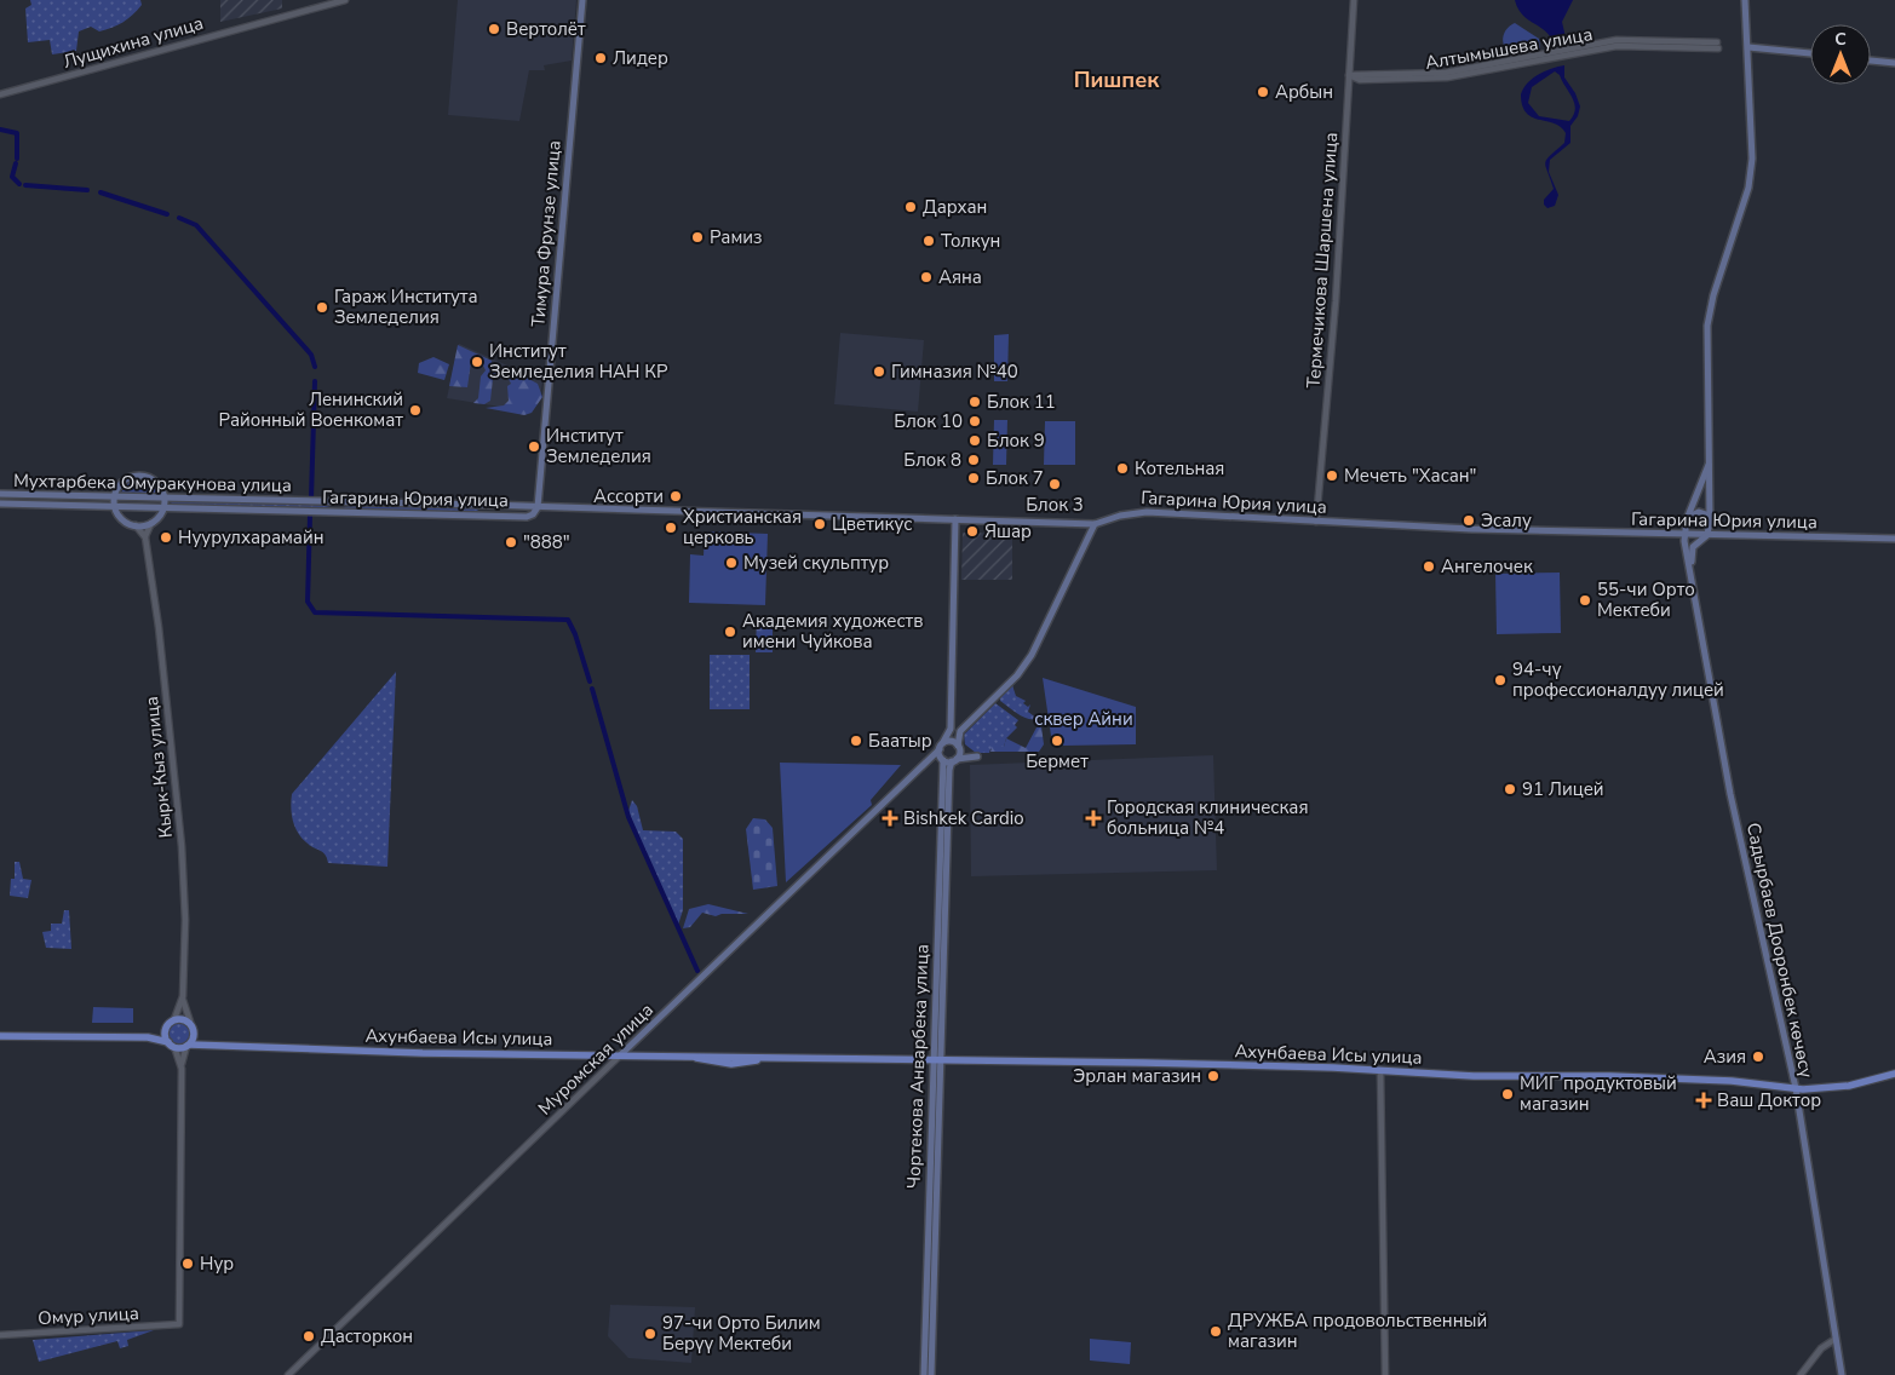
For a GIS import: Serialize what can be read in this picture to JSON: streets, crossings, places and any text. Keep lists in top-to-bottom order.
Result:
{
  "streets": {
    "main road": [
      "Тимура Фрунзе улица",
      "Мухтарбека Омуракунова улица",
      "Гагарина Юрия улица",
      "Садырбаев Дооронбек көчөсү",
      "Ахунбаева Исы улица",
      "Муромская улица",
      "Чортекова Анварбека улица"
    ],
    "street": [
      "Лущихина улица",
      "Алтымышева улица",
      "Термечикова Шаршена улица",
      "Кырк-Кыз улица",
      "Омур улица"
    ]
  },
  "crossings": [
    ["Алтымышева улица", "Термечикова Шаршена улица"],
    ["Тимура Фрунзе улица", "Гагарина Юрия улица"],
    ["Термечикова Шаршена улица", "Гагарина Юрия улица"],
    ["Мухтарбека Омуракунова улица", "Гагарина Юрия улица"],
    ["Гагарина Юрия улица", "Садырбаев Дооронбек көчөсү"],
    ["Кырк-Кыз улица", "Ахунбаева Исы улица"],
    ["Садырбаев Дооронбек көчөсү", "Ахунбаева Исы улица"],
    ["Ахунбаева Исы улица", "Муромская улица"],
    ["Ахунбаева Исы улица", "Чортекова Анварбека улица"],
    ["Муромская улица", "Чортекова Анварбека улица"]
  ],
  "districts": ["Пишпек"],
  "parks": ["сквер Айни"],
  "places": {
    "other": [
      "Вертолёт",
      "Лидер",
      "Арбын",
      "Дархан",
      "Рамиз",
      "Толкун",
      "Аяна",
      "Гараж Института Земледелия",
      "Институт Земледелия НАН КР",
      "Гимназия №40",
      "Блок 11",
      "Ленинский Районный Военкомат",
      "Блок 10",
      "Блок 9",
      "Институт Земледелия",
      "Блок 8",
      "Котельная",
      "Мечеть \"Хасан\"",
      "Блок 7",
      "Блок 3",
      "Ассорти",
      "Эсалу",
      "Цветикус",
      "Христианская церковь",
      "Яшар",
      "Нуурулхарамайн",
      "\"888\"",
      "Музей скульптур",
      "Ангелочек",
      "55-чи Орто Мектеби",
      "Академия художеств имени Чуйкова",
      "94-чү профессионалдуу лицей",
      "Баатыр",
      "Бермет",
      "91 Лицей",
      "Азия",
      "Эрлан магазин",
      "МИГ продуктовый магазин",
      "Нур",
      "ДРУЖБА продовольственный магазин",
      "97-чи Орто Билим Берүү Мектеби",
      "Дасторкон"
    ],
    "health": ["Bishkek Cardio", "Городская клиническая больница №4", "Ваш Доктор"]
  },
  "north": "top"
}
